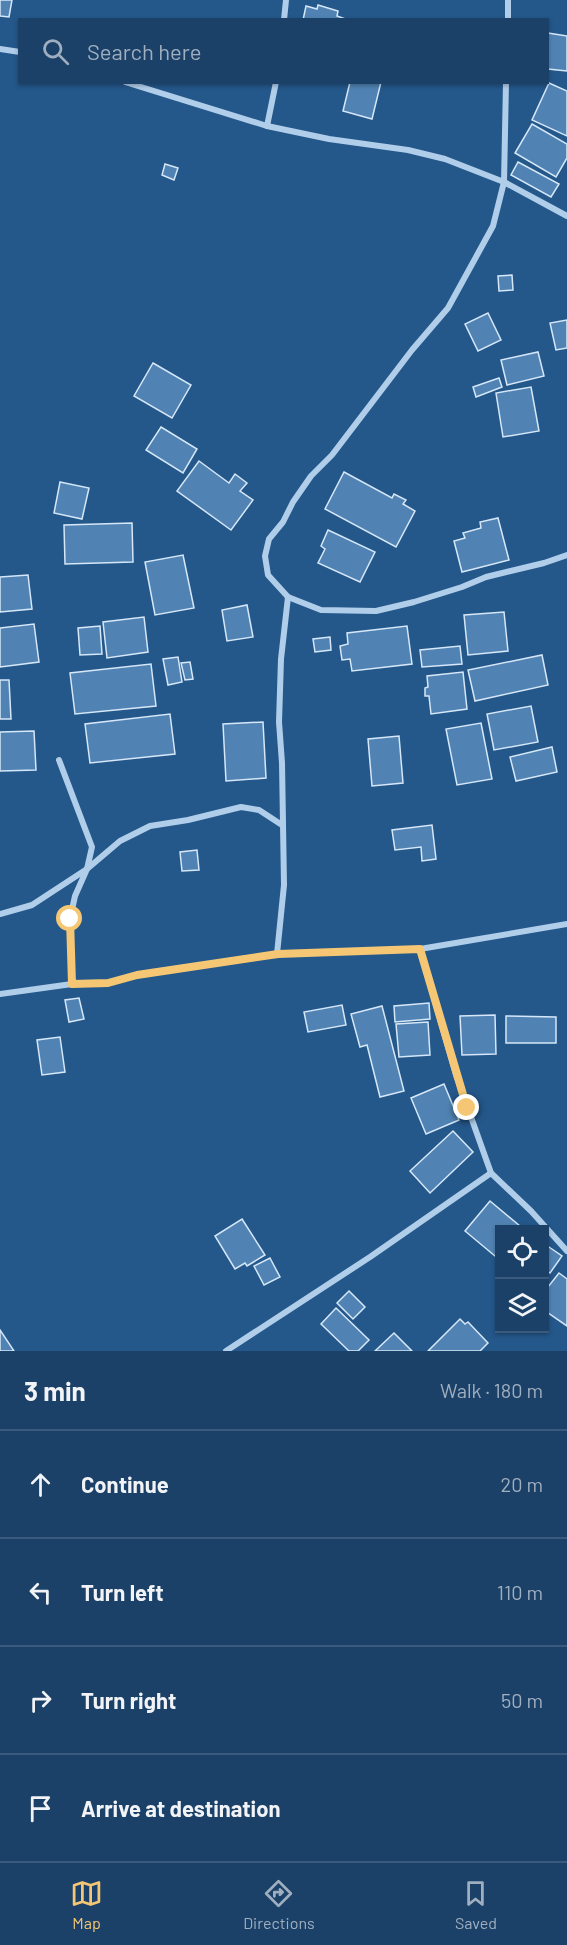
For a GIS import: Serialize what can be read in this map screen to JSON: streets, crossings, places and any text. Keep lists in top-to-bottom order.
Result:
{
  "page": {
    "search": "Search here",
    "heading": ["3 min", "Walk · 180 m"],
    "list": [
      ["Continue", "20 m"],
      ["Turn left", "110 m"],
      ["Turn right", "50 m"],
      "Arrive at destination"
    ],
    "nav": ["Map", "Directions", "Saved"]
  }
}
